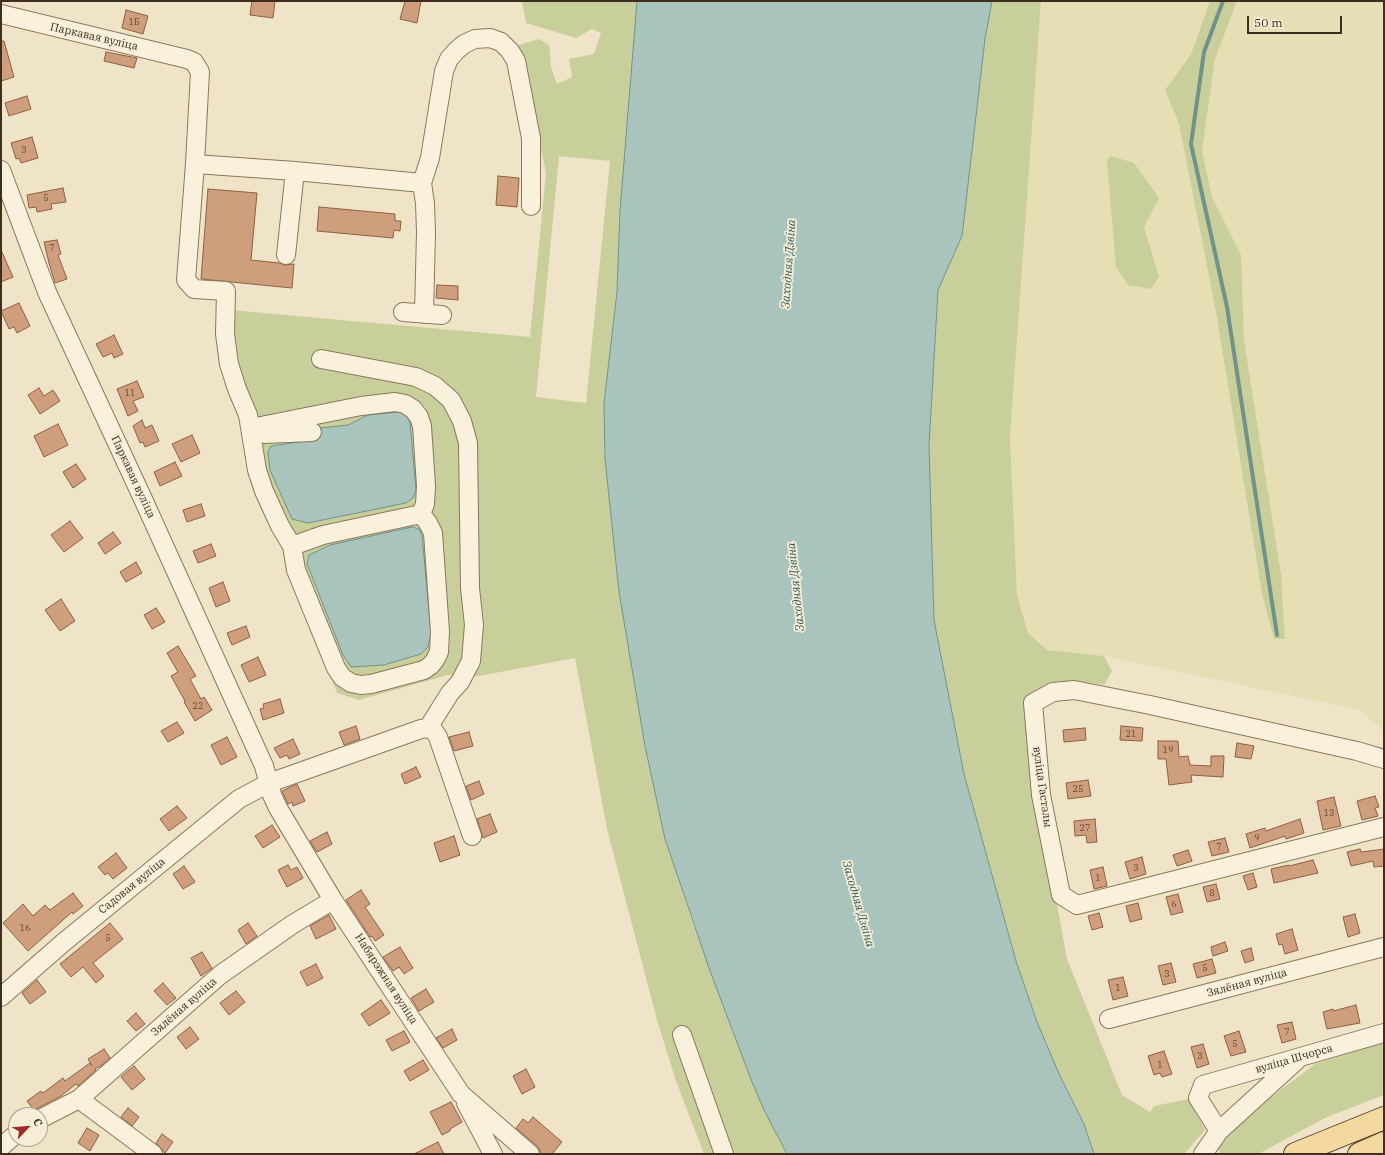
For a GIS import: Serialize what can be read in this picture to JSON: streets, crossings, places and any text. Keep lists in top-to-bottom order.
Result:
{
  "streets": {
    "street": [
      "Паркавая вуліца",
      "вуліца Гастэлы",
      "Садовая вуліца",
      "Набярэжная вуліца",
      "Зялёная вуліца",
      "вуліца Шчорса"
    ]
  },
  "crossings": [
    ["Паркавая вуліца", "Садовая вуліца"],
    ["Паркавая вуліца", "Набярэжная вуліца"],
    ["Садовая вуліца", "Набярэжная вуліца"],
    ["Набярэжная вуліца", "Зялёная вуліца"]
  ],
  "water": ["Заходняя Дзвіна"],
  "house_numbers": [
    "1Б",
    "3",
    "5",
    "7",
    "11",
    "22",
    "21",
    "19",
    "25",
    "13",
    "27",
    "9",
    "7",
    "3",
    "1",
    "8",
    "6",
    "16",
    "5",
    "5",
    "3",
    "1",
    "7",
    "5",
    "3",
    "1"
  ],
  "scale_bar": "50 m",
  "north": "top right"
}
